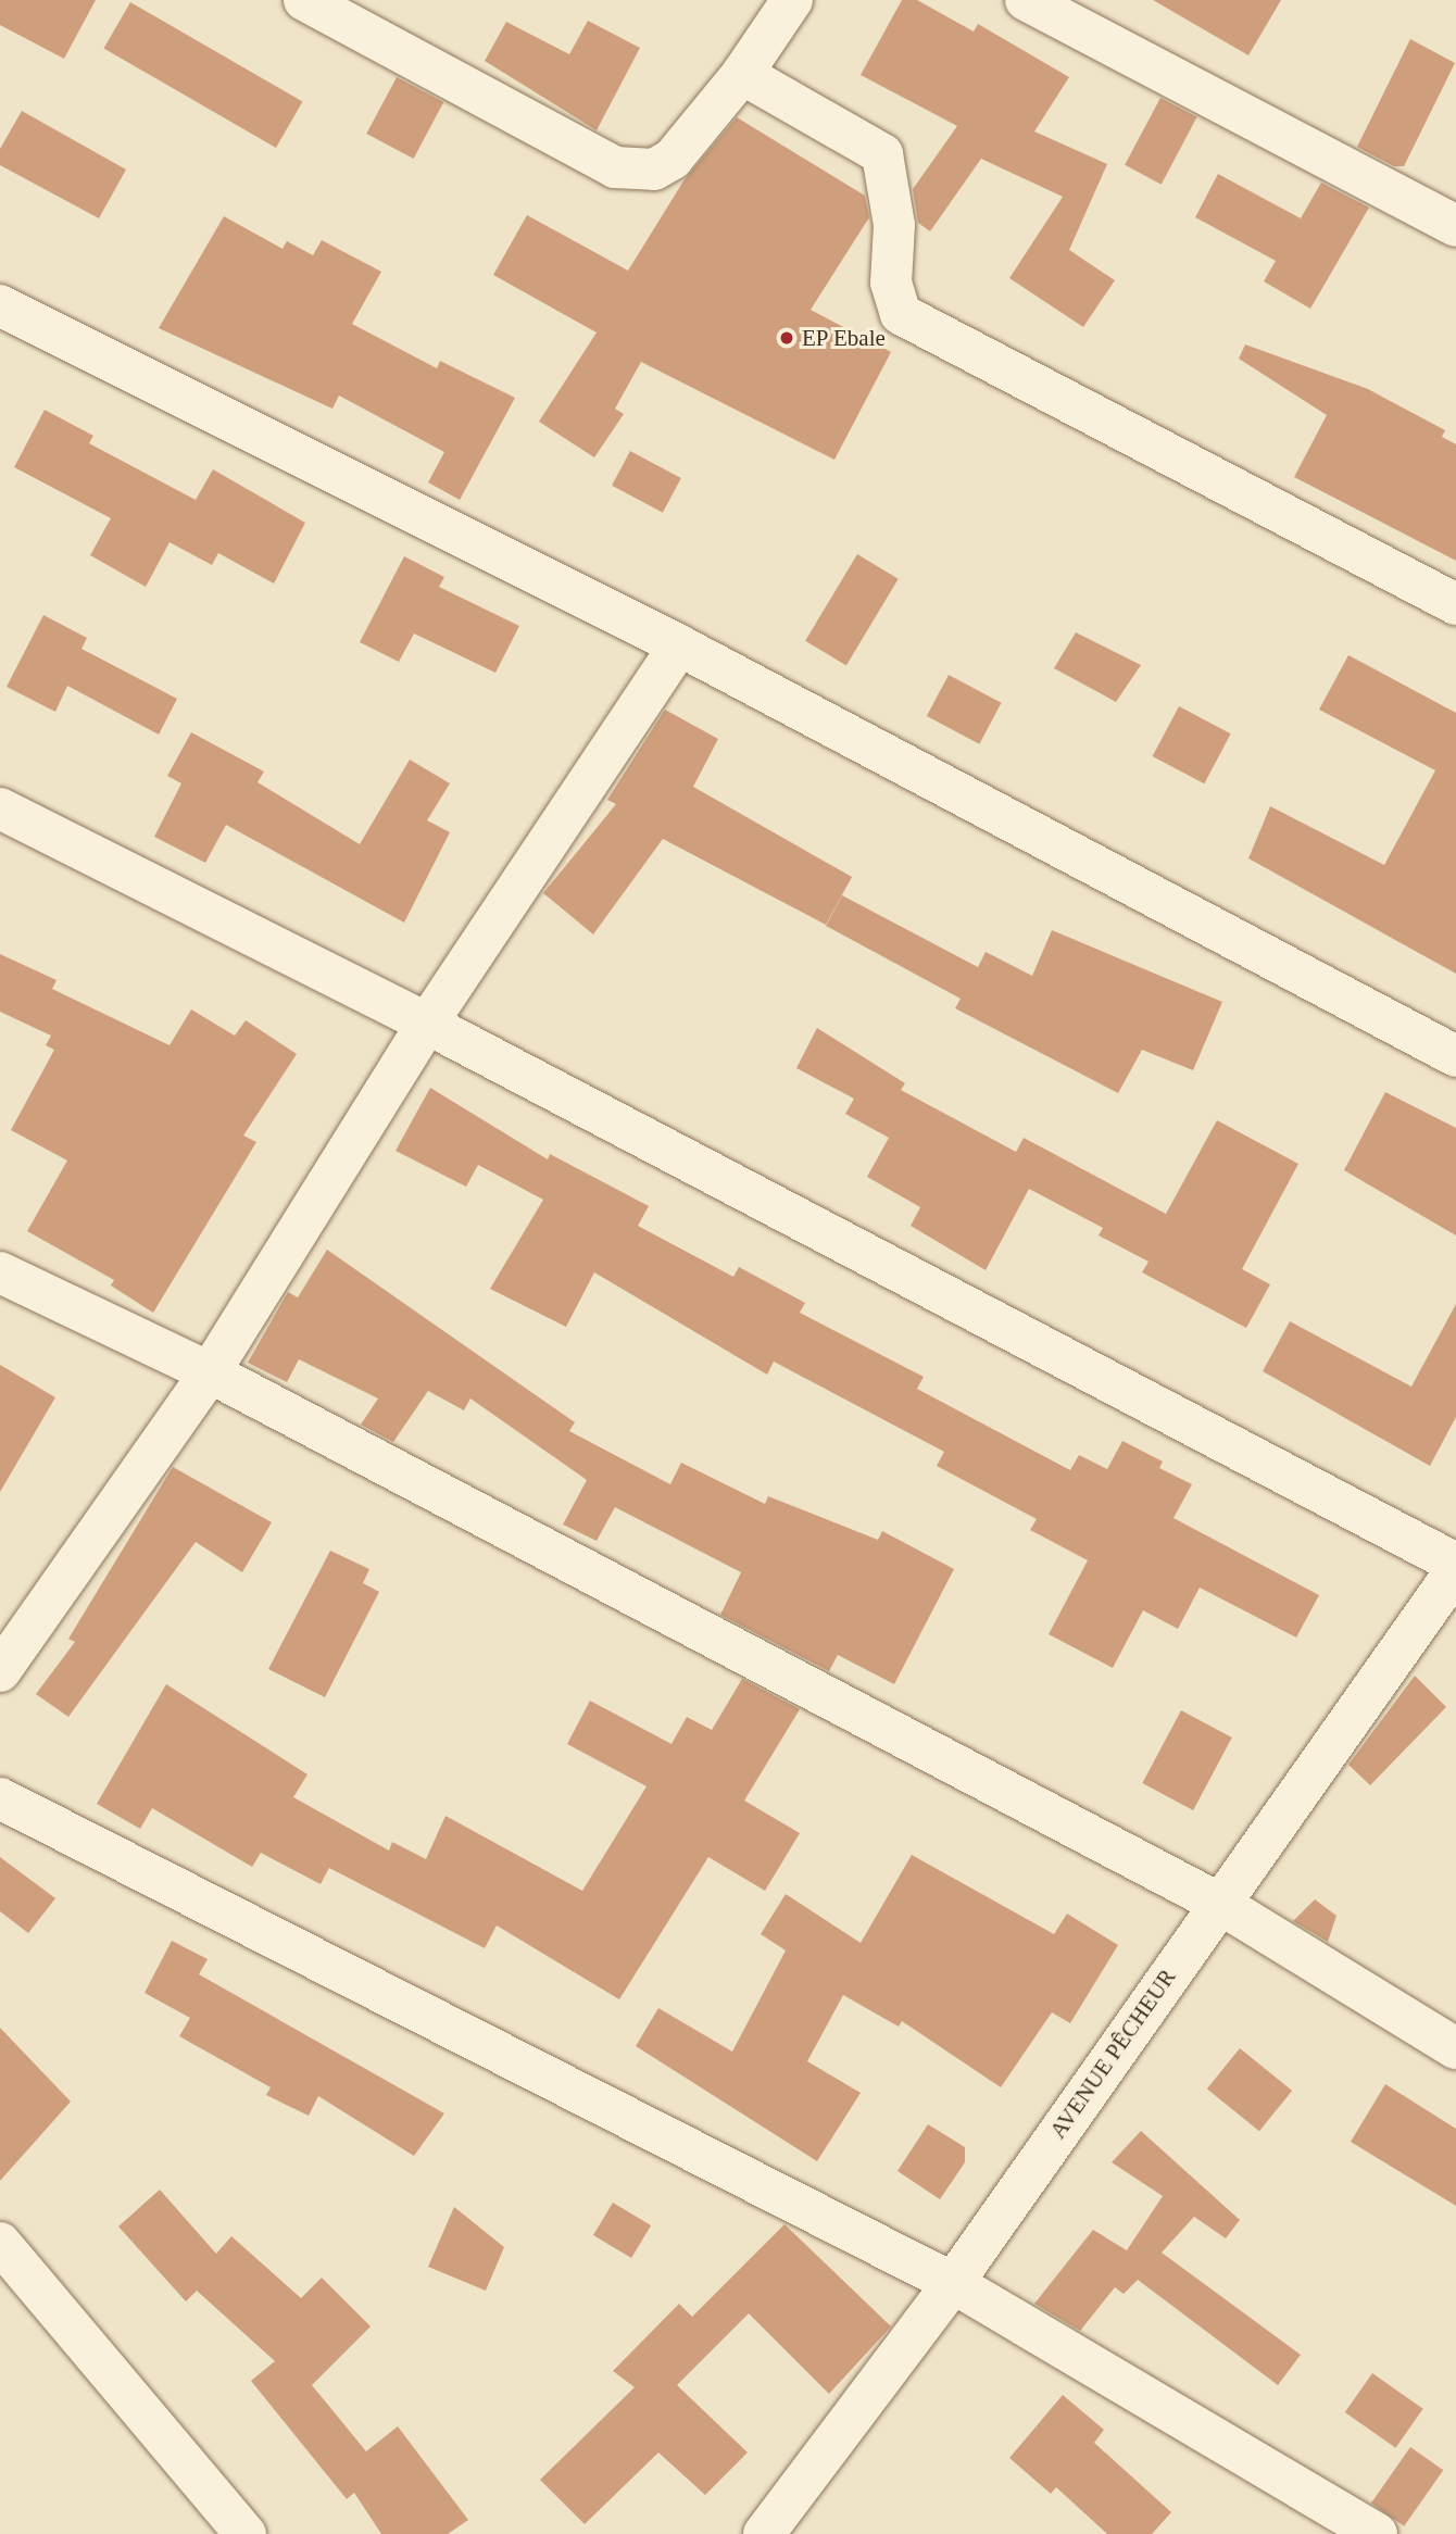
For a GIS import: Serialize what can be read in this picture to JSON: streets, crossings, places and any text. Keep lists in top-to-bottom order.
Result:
{
  "streets": {
    "street": ["AVENUE PÊCHEUR"]
  },
  "places": ["EP Ebale"]
}
